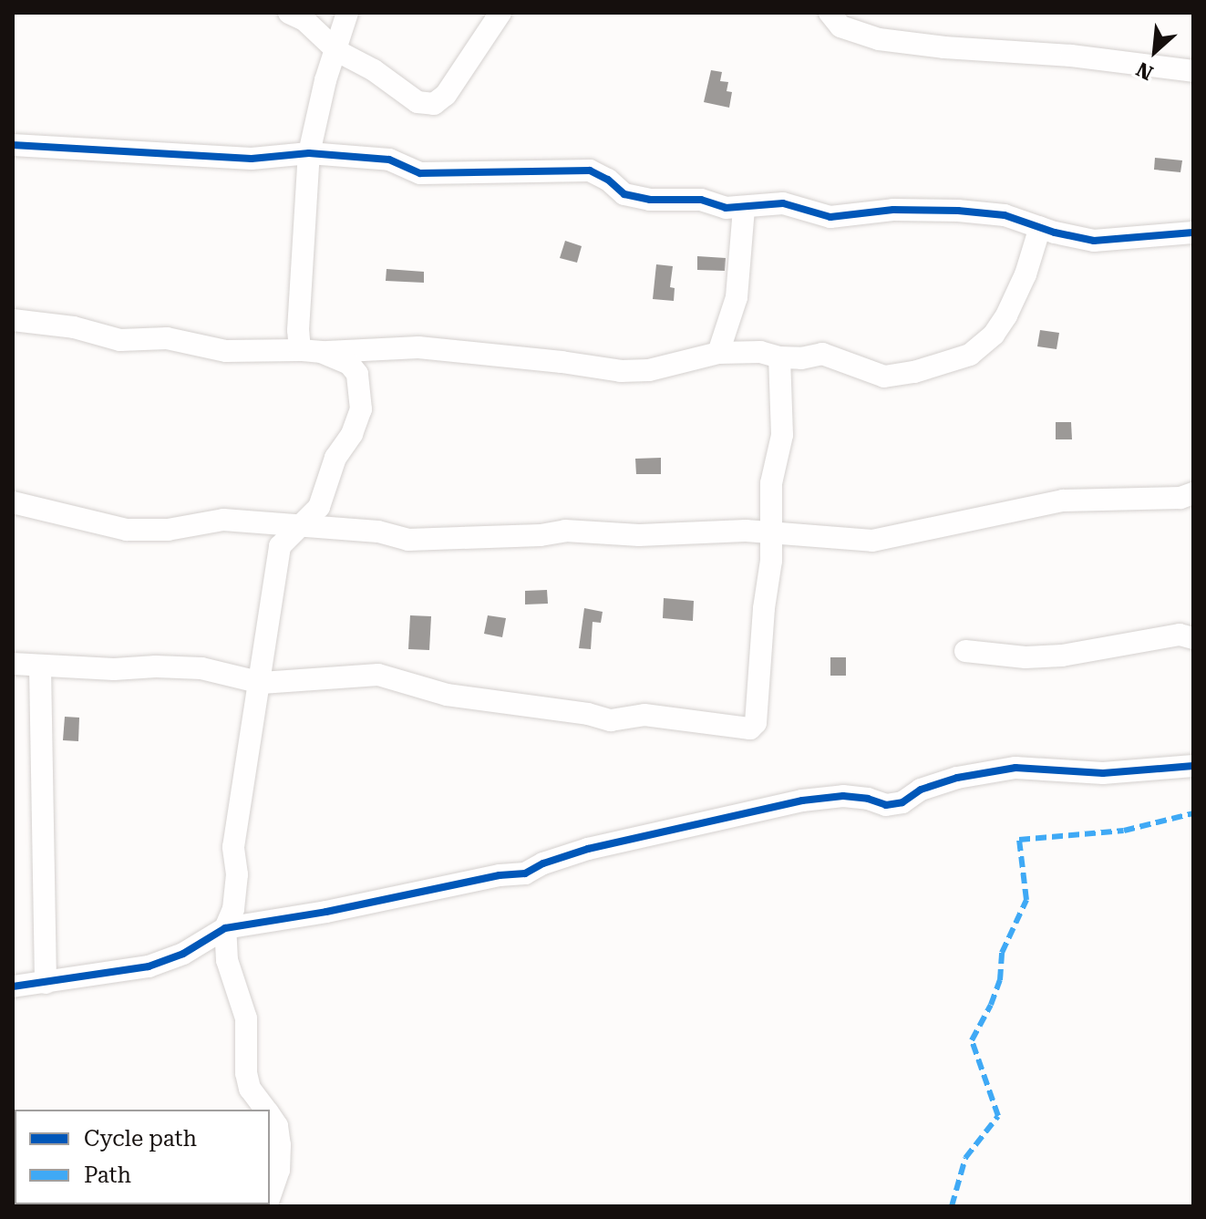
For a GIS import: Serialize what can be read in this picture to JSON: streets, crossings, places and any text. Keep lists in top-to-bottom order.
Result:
{
  "legend": ["Cycle path", "Path"],
  "north": "bottom left"
}
